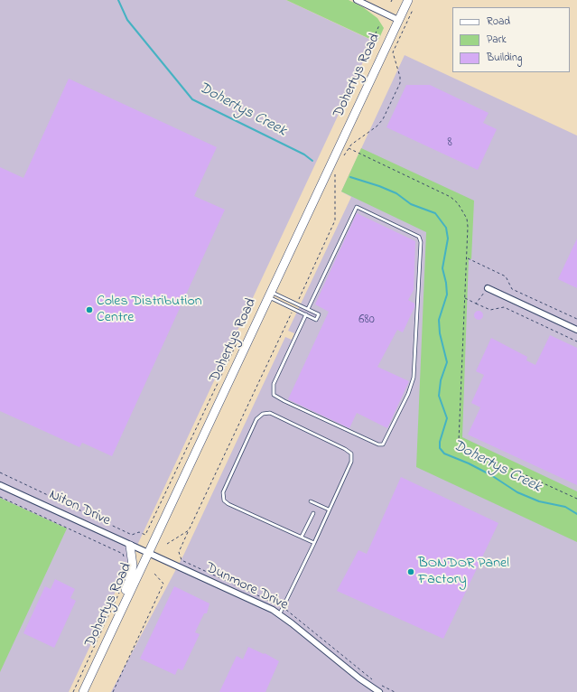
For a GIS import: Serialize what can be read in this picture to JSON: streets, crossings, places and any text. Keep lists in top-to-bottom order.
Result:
{
  "streets": {
    "main road": ["Dohertys Road"],
    "street": ["Niton Drive", "Dunmore Drive"]
  },
  "crossings": [
    ["Dohertys Road", "Niton Drive"],
    ["Dohertys Road", "Dunmore Drive"],
    ["Niton Drive", "Dunmore Drive"]
  ],
  "water": ["Dohertys Creek"],
  "places": ["Coles Distribution Centre", "BONDOR Panel Factory"],
  "house_numbers": ["8", "680"],
  "legend": ["Road", "Park", "Building"]
}
